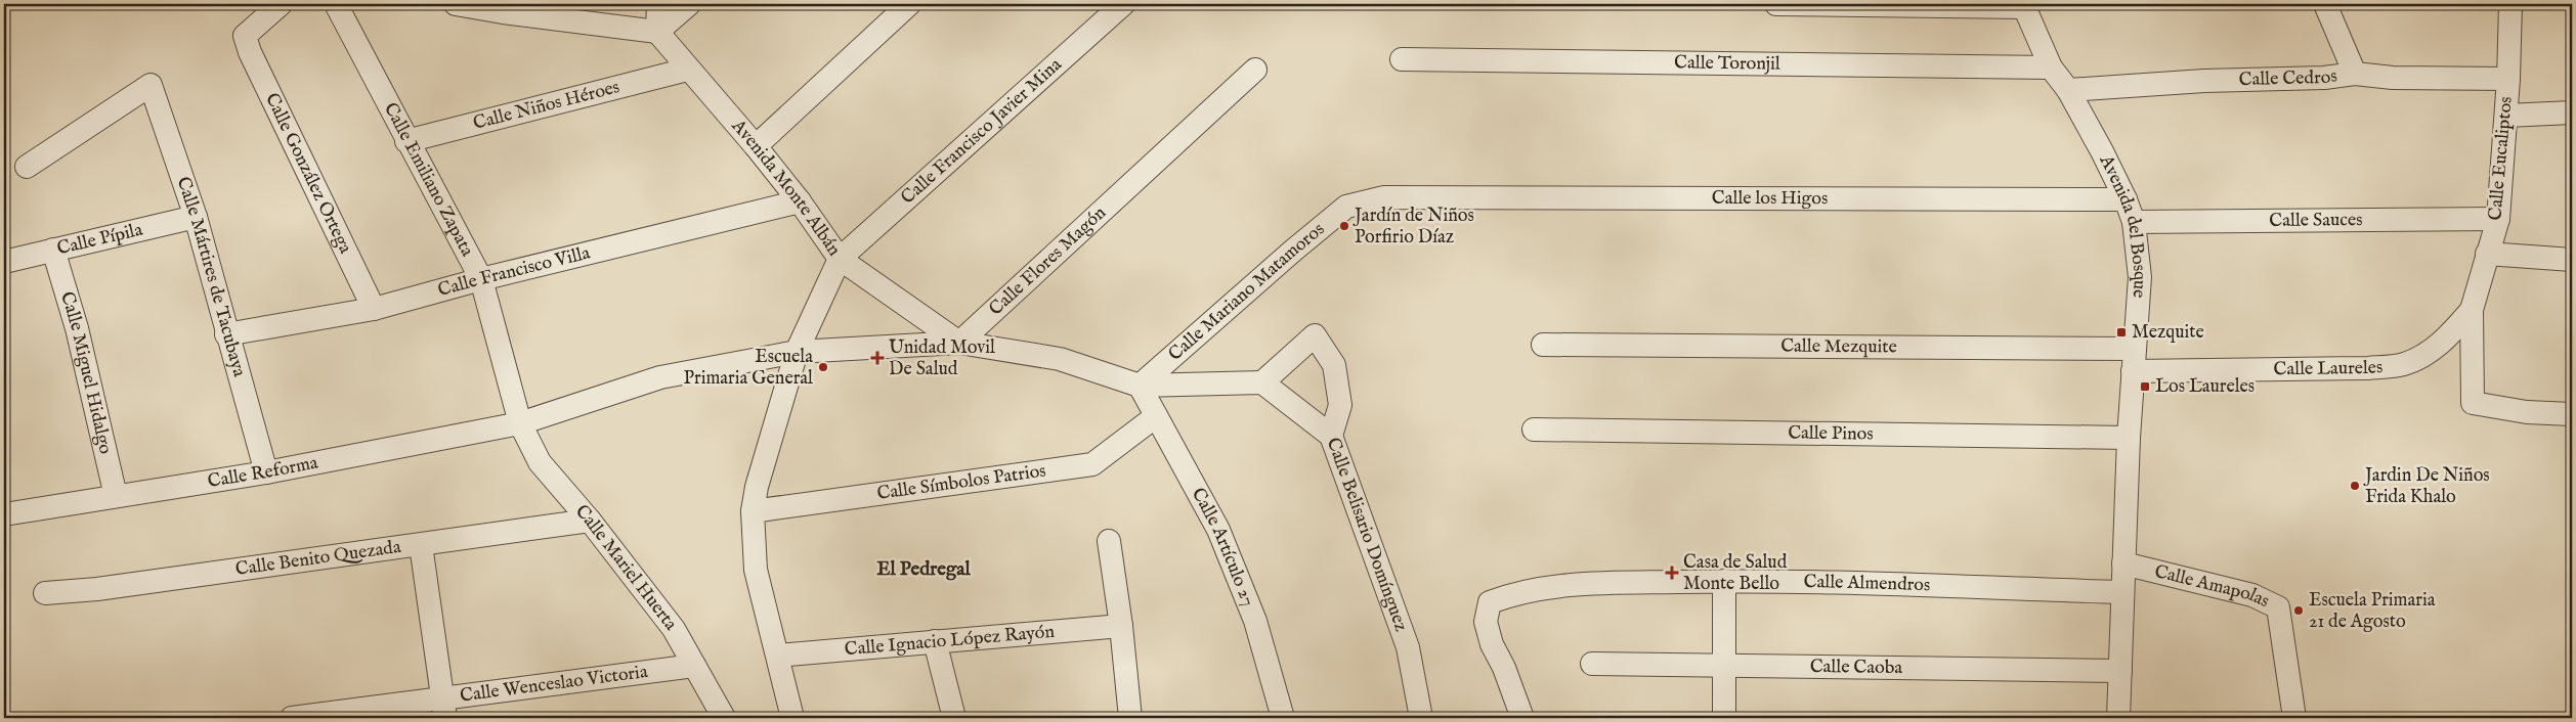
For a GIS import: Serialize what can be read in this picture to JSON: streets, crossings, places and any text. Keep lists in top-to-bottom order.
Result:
{
  "streets": {
    "street": [
      "Calle Toronjil",
      "Calle Cedros",
      "Calle Niños Héroes",
      "Calle Francisco Javier Mina",
      "Calle Eucaliptos",
      "Calle González Ortega",
      "Calle Emiliano Zapata",
      "Avenida Monte Albán",
      "Calle los Higos",
      "Calle Sauces",
      "Avenida del Bosque",
      "Calle Pípila",
      "Calle Flores Magón",
      "Calle Francisco Villa",
      "Calle Mártires de Tacubaya",
      "Calle Mariano Matamoros",
      "Calle Mezquite",
      "Calle Laureles",
      "Calle Miguel Hidalgo",
      "Calle Pinos",
      "Calle Reforma",
      "Calle Símbolos Patrios",
      "Calle Belisario Domínguez",
      "Calle Artículo 27",
      "Calle Benito Quezada",
      "Calle Mariel Huerta",
      "Calle Almendros",
      "Calle Amapolas",
      "Calle Ignacio López Rayón",
      "Calle Caoba",
      "Calle Wenceslao Victoria"
    ]
  },
  "crossings": [
    ["Calle Toronjil", "Avenida del Bosque"],
    ["Calle Cedros", "Calle Eucaliptos"],
    ["Calle Cedros", "Avenida del Bosque"],
    ["Calle Niños Héroes", "Calle Emiliano Zapata"],
    ["Calle Niños Héroes", "Avenida Monte Albán"],
    ["Calle Francisco Javier Mina", "Avenida Monte Albán"],
    ["Calle Eucaliptos", "Calle Sauces"],
    ["Calle Eucaliptos", "Calle Laureles"],
    ["Calle González Ortega", "Calle Francisco Villa"],
    ["Calle Emiliano Zapata", "Calle Francisco Villa"],
    ["Calle Emiliano Zapata", "Calle Reforma"],
    ["Calle Emiliano Zapata", "Calle Mariel Huerta"],
    ["Avenida Monte Albán", "Calle Francisco Villa"],
    ["Avenida Monte Albán", "Calle Reforma"],
    ["Avenida Monte Albán", "Calle Símbolos Patrios"],
    ["Avenida Monte Albán", "Calle Ignacio López Rayón"],
    ["Calle los Higos", "Avenida del Bosque"],
    ["Calle los Higos", "Calle Mariano Matamoros"],
    ["Calle Sauces", "Avenida del Bosque"],
    ["Avenida del Bosque", "Calle Mezquite"],
    ["Avenida del Bosque", "Calle Laureles"],
    ["Avenida del Bosque", "Calle Pinos"],
    ["Avenida del Bosque", "Calle Almendros"],
    ["Avenida del Bosque", "Calle Amapolas"],
    ["Avenida del Bosque", "Calle Caoba"],
    ["Calle Pípila", "Calle Mártires de Tacubaya"],
    ["Calle Pípila", "Calle Miguel Hidalgo"],
    ["Calle Francisco Villa", "Calle Mártires de Tacubaya"],
    ["Calle Mártires de Tacubaya", "Calle Reforma"],
    ["Calle Mariano Matamoros", "Calle Artículo 27"],
    ["Calle Mezquite", "Calle Laureles"],
    ["Calle Miguel Hidalgo", "Calle Reforma"],
    ["Calle Reforma", "Calle Mariel Huerta"],
    ["Calle Símbolos Patrios", "Calle Artículo 27"],
    ["Calle Benito Quezada", "Calle Mariel Huerta"],
    ["Calle Mariel Huerta", "Calle Wenceslao Victoria"]
  ],
  "districts": ["El Pedregal"],
  "places": {
    "other": [
      "Jardín de Niños Porfirio Díaz",
      "Escuela Primaria General",
      "Jardin De Niños Frida Khalo",
      "Escuela Primaria 21 de Agosto"
    ],
    "transit": ["Mezquite", "Los Laureles"],
    "health": ["Unidad Movil De Salud", "Casa de Salud Monte Bello"]
  }
}
